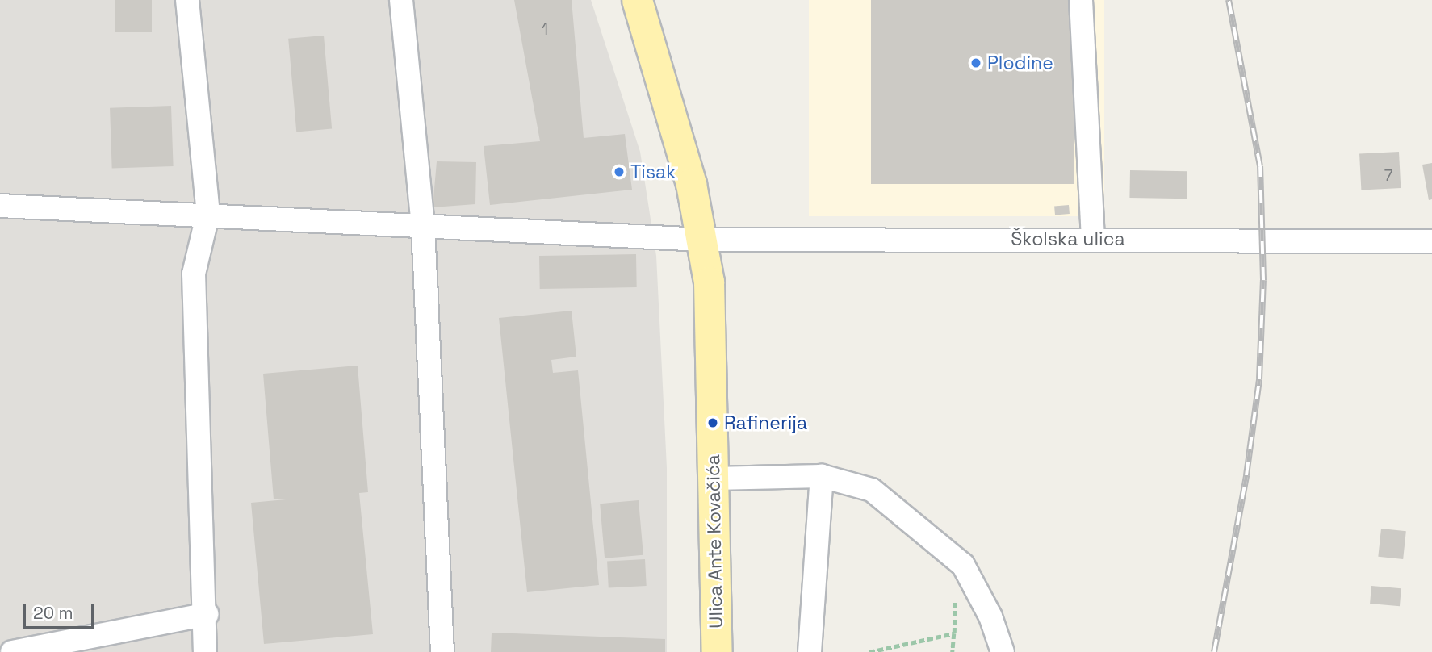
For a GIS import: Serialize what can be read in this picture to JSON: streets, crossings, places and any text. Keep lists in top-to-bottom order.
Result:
{
  "streets": {
    "main road": ["Ulica Ante Kovačića"],
    "street": ["Školska ulica"]
  },
  "crossings": [
    ["Školska ulica", "Ulica Ante Kovačića"]
  ],
  "places": ["Plodine", "Tisak", "Rafinerija"],
  "house_numbers": ["1", "7"],
  "scale_bar": "20 m"
}
